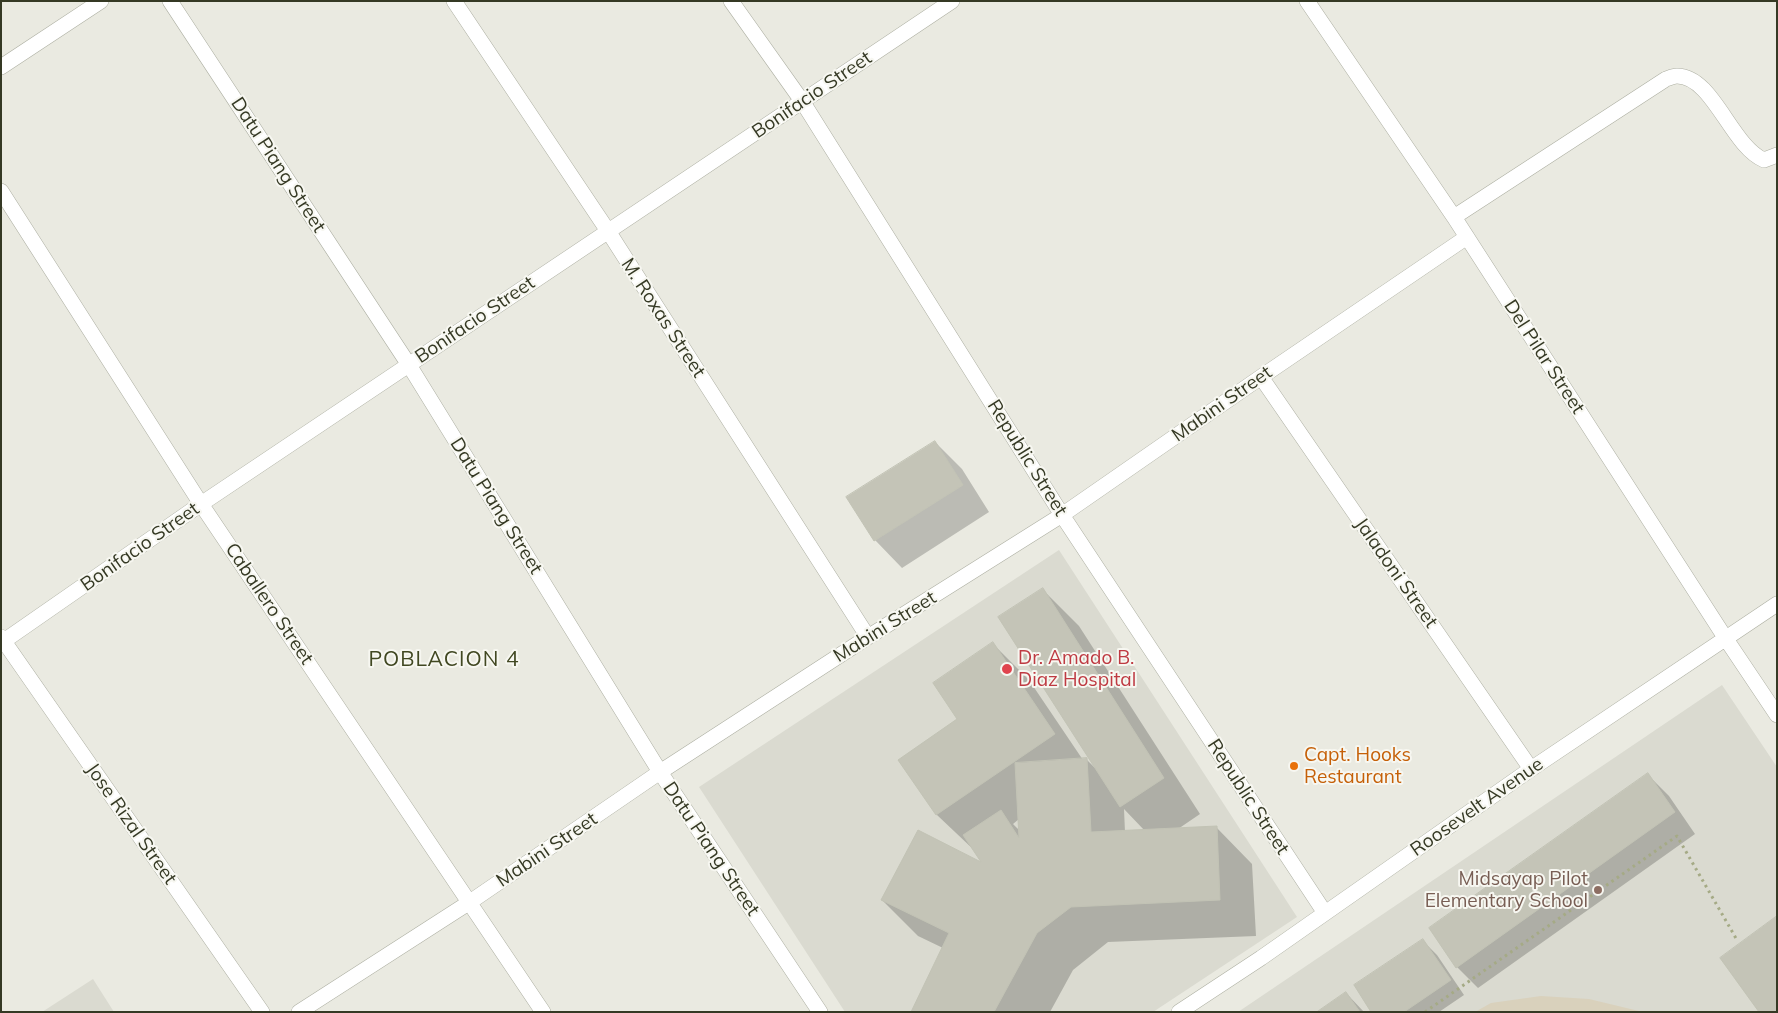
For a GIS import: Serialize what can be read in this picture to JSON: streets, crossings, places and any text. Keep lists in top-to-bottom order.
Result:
{
  "streets": {
    "street": [
      "Bonifacio Street",
      "Datu Piang Street",
      "M. Roxas Street",
      "Del Pilar Street",
      "Mabini Street",
      "Republic Street",
      "Jaladoni Street",
      "Caballero Street",
      "Roosevelt Avenue",
      "Jose Rizal Street"
    ]
  },
  "crossings": [
    ["Bonifacio Street", "Datu Piang Street"],
    ["Bonifacio Street", "M. Roxas Street"],
    ["Bonifacio Street", "Republic Street"],
    ["Bonifacio Street", "Caballero Street"],
    ["Bonifacio Street", "Jose Rizal Street"],
    ["Datu Piang Street", "Mabini Street"],
    ["M. Roxas Street", "Mabini Street"],
    ["Del Pilar Street", "Mabini Street"],
    ["Del Pilar Street", "Roosevelt Avenue"],
    ["Mabini Street", "Republic Street"],
    ["Mabini Street", "Jaladoni Street"],
    ["Mabini Street", "Caballero Street"],
    ["Republic Street", "Roosevelt Avenue"],
    ["Jaladoni Street", "Roosevelt Avenue"]
  ],
  "districts": ["POBLACION 4"],
  "places": ["Dr. Amado B. Diaz Hospital", "Capt. Hooks Restaurant", "Midsayap Pilot Elementary School"]
}
